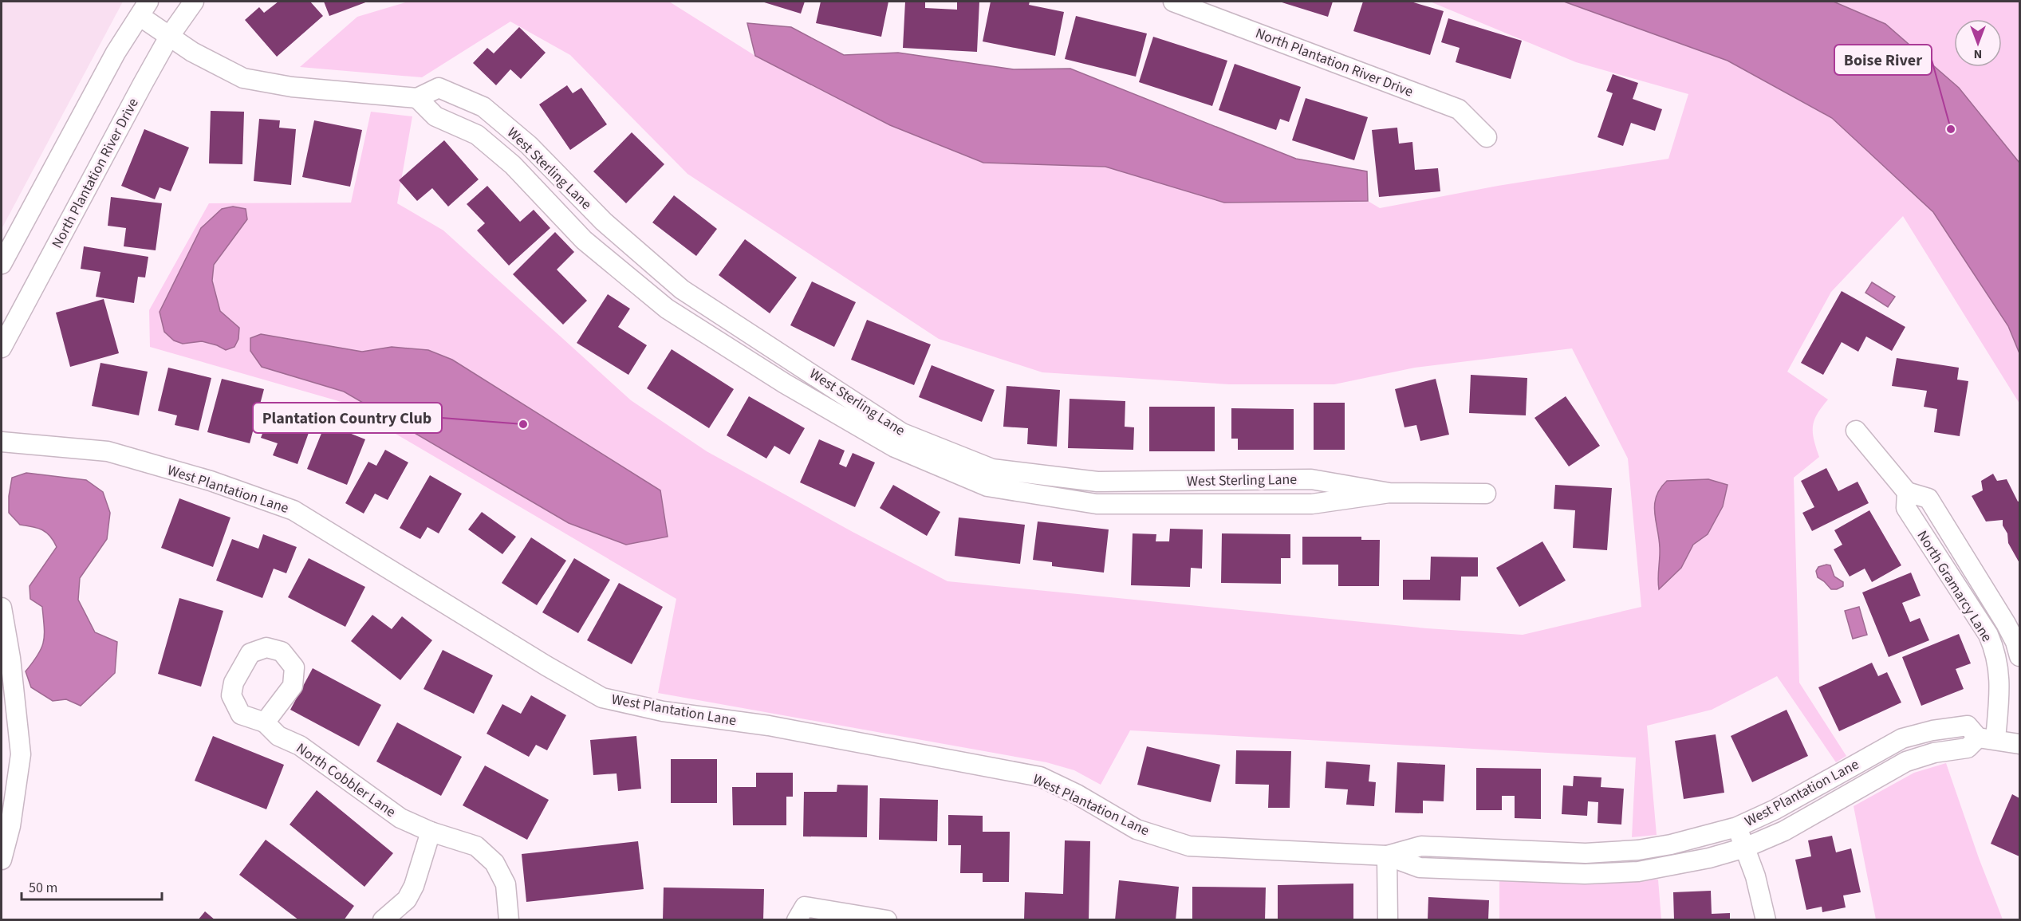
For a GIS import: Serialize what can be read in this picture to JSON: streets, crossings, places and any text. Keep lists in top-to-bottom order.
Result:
{
  "streets": {
    "street": [
      "North Plantation River Drive",
      "West Sterling Lane",
      "West Plantation Lane",
      "North Gramarcy Lane",
      "North Cobbler Lane"
    ]
  },
  "crossings": [
    ["West Plantation Lane", "North Gramarcy Lane"]
  ],
  "places": ["Boise River", "Plantation Country Club"],
  "scale_bar": "50 m",
  "north": "bottom"
}
